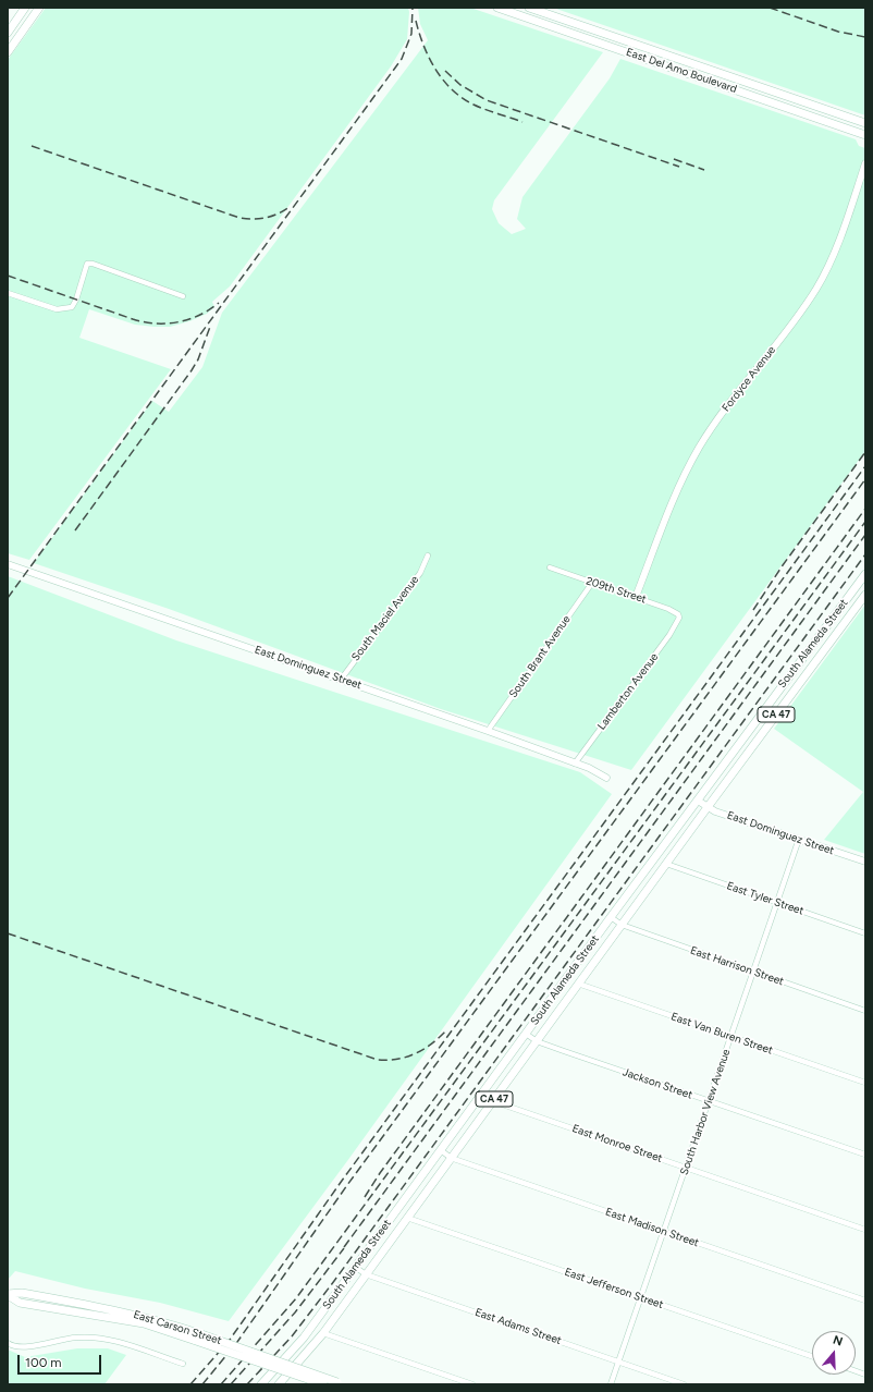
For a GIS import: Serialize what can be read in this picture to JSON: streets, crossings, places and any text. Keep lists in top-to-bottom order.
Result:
{
  "streets": {
    "main road": [
      "East Del Amo Boulevard",
      "South Alameda Street",
      "CA 47",
      "East Carson Street"
    ],
    "street": [
      "Fordyce Avenue",
      "209th Street",
      "South Maciel Avenue",
      "South Brant Avenue",
      "East Dominguez Street",
      "Lamberton Avenue",
      "East Tyler Street",
      "East Harrison Street",
      "East Van Buren Street",
      "Jackson Street",
      "South Harbor View Avenue",
      "East Monroe Street",
      "East Madison Street",
      "East Jefferson Street",
      "East Adams Street"
    ]
  },
  "crossings": [
    ["Fordyce Avenue", "209th Street"],
    ["209th Street", "South Brant Avenue"],
    ["209th Street", "Lamberton Avenue"],
    ["South Maciel Avenue", "East Dominguez Street"],
    ["South Alameda Street", "East Dominguez Street"],
    ["South Alameda Street", "East Tyler Street"],
    ["South Alameda Street", "East Harrison Street"],
    ["South Alameda Street", "East Van Buren Street"],
    ["South Alameda Street", "Jackson Street"],
    ["South Alameda Street", "East Monroe Street"],
    ["South Alameda Street", "East Madison Street"],
    ["South Alameda Street", "East Jefferson Street"],
    ["South Alameda Street", "East Adams Street"],
    ["South Brant Avenue", "East Dominguez Street"],
    ["East Dominguez Street", "Lamberton Avenue"],
    ["East Dominguez Street", "South Harbor View Avenue"],
    ["East Tyler Street", "South Harbor View Avenue"],
    ["East Harrison Street", "South Harbor View Avenue"],
    ["East Van Buren Street", "South Harbor View Avenue"],
    ["Jackson Street", "South Harbor View Avenue"],
    ["South Harbor View Avenue", "East Monroe Street"],
    ["South Harbor View Avenue", "East Madison Street"],
    ["South Harbor View Avenue", "East Jefferson Street"],
    ["South Harbor View Avenue", "East Adams Street"]
  ],
  "scale_bar": "100 m",
  "north": "top"
}
